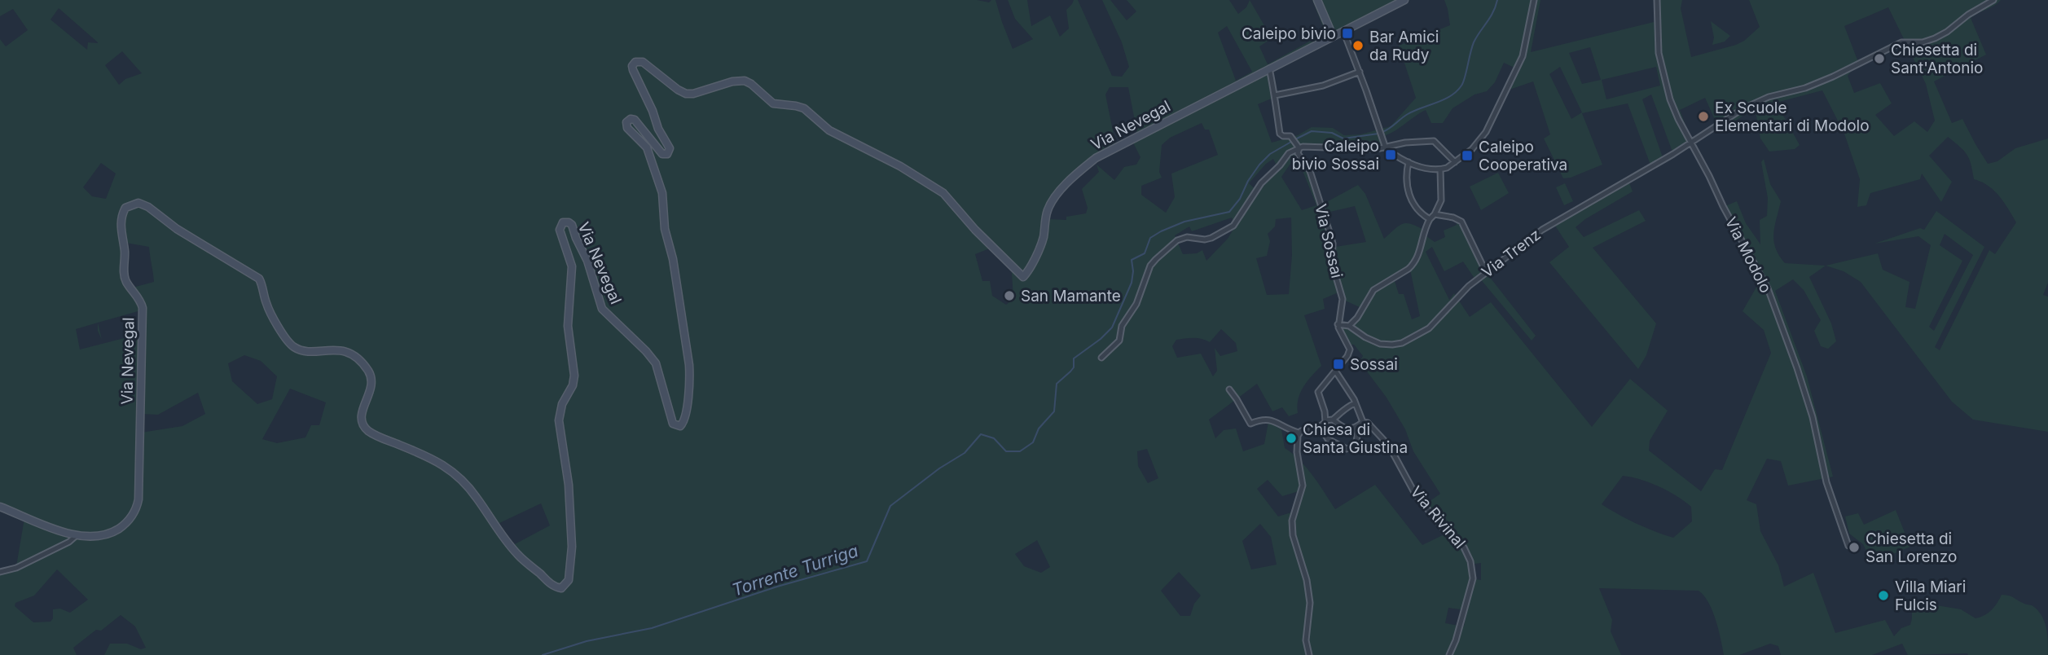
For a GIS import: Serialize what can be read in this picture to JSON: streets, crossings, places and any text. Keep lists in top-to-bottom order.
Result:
{
  "streets": {
    "main road": ["Via Nevegal"],
    "street": [
      "Via Sossai",
      "Via Trenz",
      "Via Modolo",
      "Via Rivinal"
    ]
  },
  "crossings": [
    ["Via Sossai", "Via Trenz"],
    ["Via Trenz", "Via Modolo"]
  ],
  "water": ["Torrente Turriga"],
  "places": {
    "transit": [
      "Caleipo bivio",
      "Caleipo bivio Sossai",
      "Caleipo Cooperativa",
      "Sossai"
    ],
    "other": [
      "Bar Amici da Rudy",
      "Chiesetta di Sant'Antonio",
      "Ex Scuole Elementari di Modolo",
      "San Mamante",
      "Chiesa di Santa Giustina",
      "Chiesetta di San Lorenzo",
      "Villa Miari Fulcis"
    ]
  }
}
